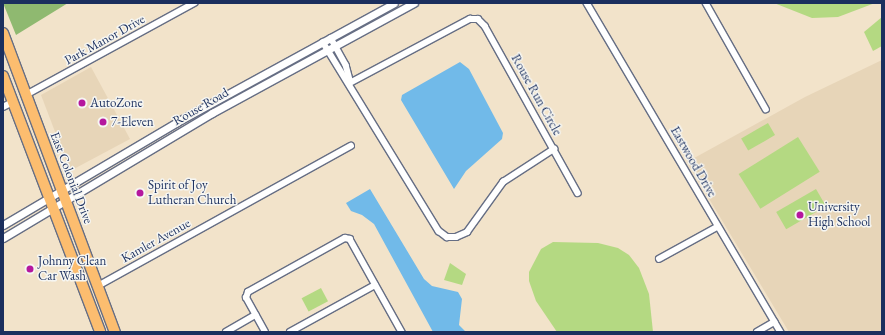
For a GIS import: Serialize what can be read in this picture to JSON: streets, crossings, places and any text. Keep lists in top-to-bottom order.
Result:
{
  "streets": {
    "highway": ["East Colonial Drive"],
    "street": [
      "Park Manor Drive",
      "Rouse Run Circle",
      "Rouse Road",
      "Eastwood Drive",
      "Kamler Avenue"
    ]
  },
  "crossings": [
    ["Park Manor Drive", "East Colonial Drive"],
    ["Rouse Run Circle", "Rouse Road"],
    ["Rouse Road", "East Colonial Drive"],
    ["East Colonial Drive", "Kamler Avenue"]
  ],
  "places": [
    "AutoZone",
    "7-Eleven",
    "Spirit of Joy Lutheran Church",
    "University High School",
    "Johnny Clean Car Wash"
  ]
}
